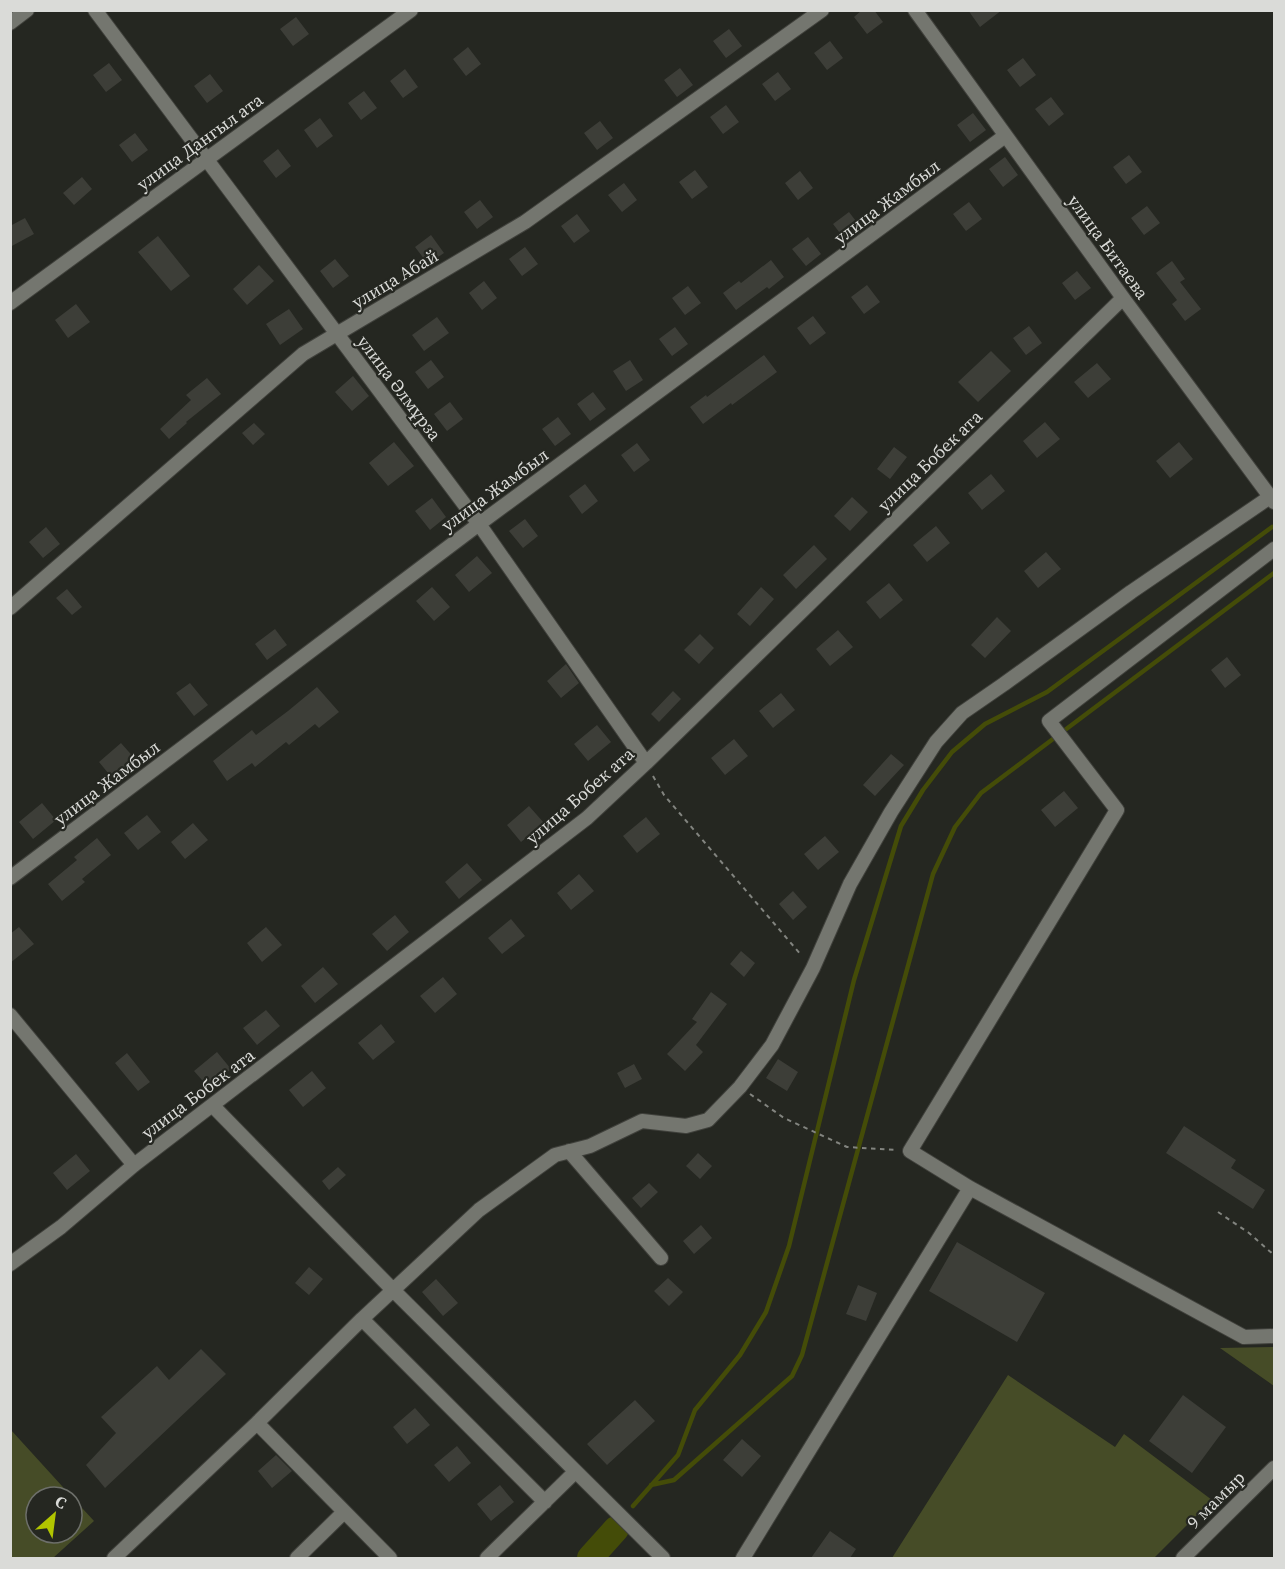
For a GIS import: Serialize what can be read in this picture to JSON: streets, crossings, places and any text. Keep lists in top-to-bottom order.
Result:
{
  "streets": {
    "street": [
      "улица Дангыл ата",
      "улица Жамбыл",
      "улица Битаева",
      "улица Абай",
      "улица Әлмұрза",
      "улица Бобек ата",
      "9 мамыр"
    ]
  },
  "crossings": [
    ["улица Дангыл ата", "улица Әлмұрза"],
    ["улица Жамбыл", "улица Битаева"],
    ["улица Жамбыл", "улица Әлмұрза"],
    ["улица Битаева", "улица Бобек ата"],
    ["улица Абай", "улица Әлмұрза"],
    ["улица Әлмұрза", "улица Бобек ата"]
  ],
  "north": "top right"
}
